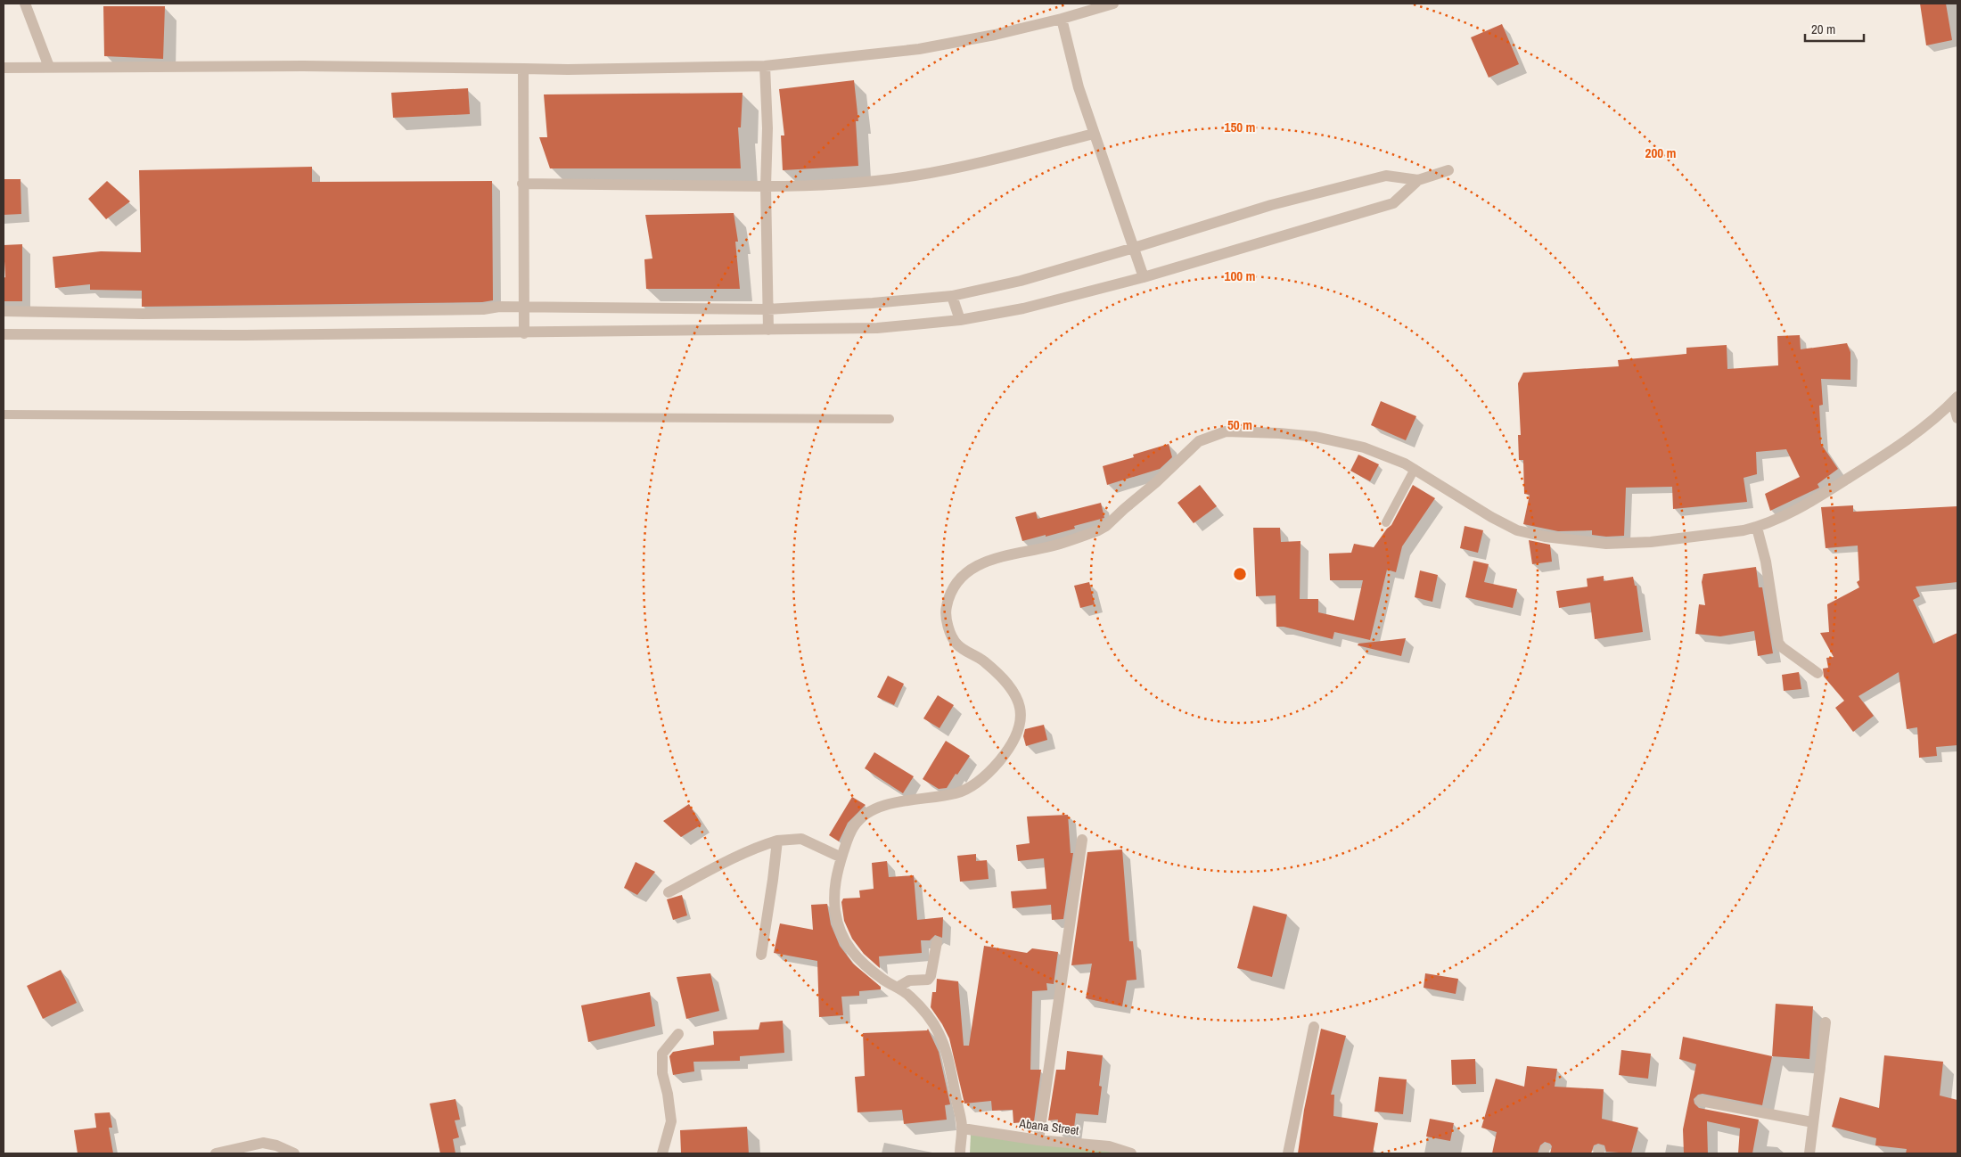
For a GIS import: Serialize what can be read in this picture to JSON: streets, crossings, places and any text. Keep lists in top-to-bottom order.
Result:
{
  "streets": {
    "street": ["Abana Street"]
  },
  "scale_bar": "20 m",
  "rings": [
    "150 m",
    "200 m",
    "100 m",
    "50 m"
  ]
}
